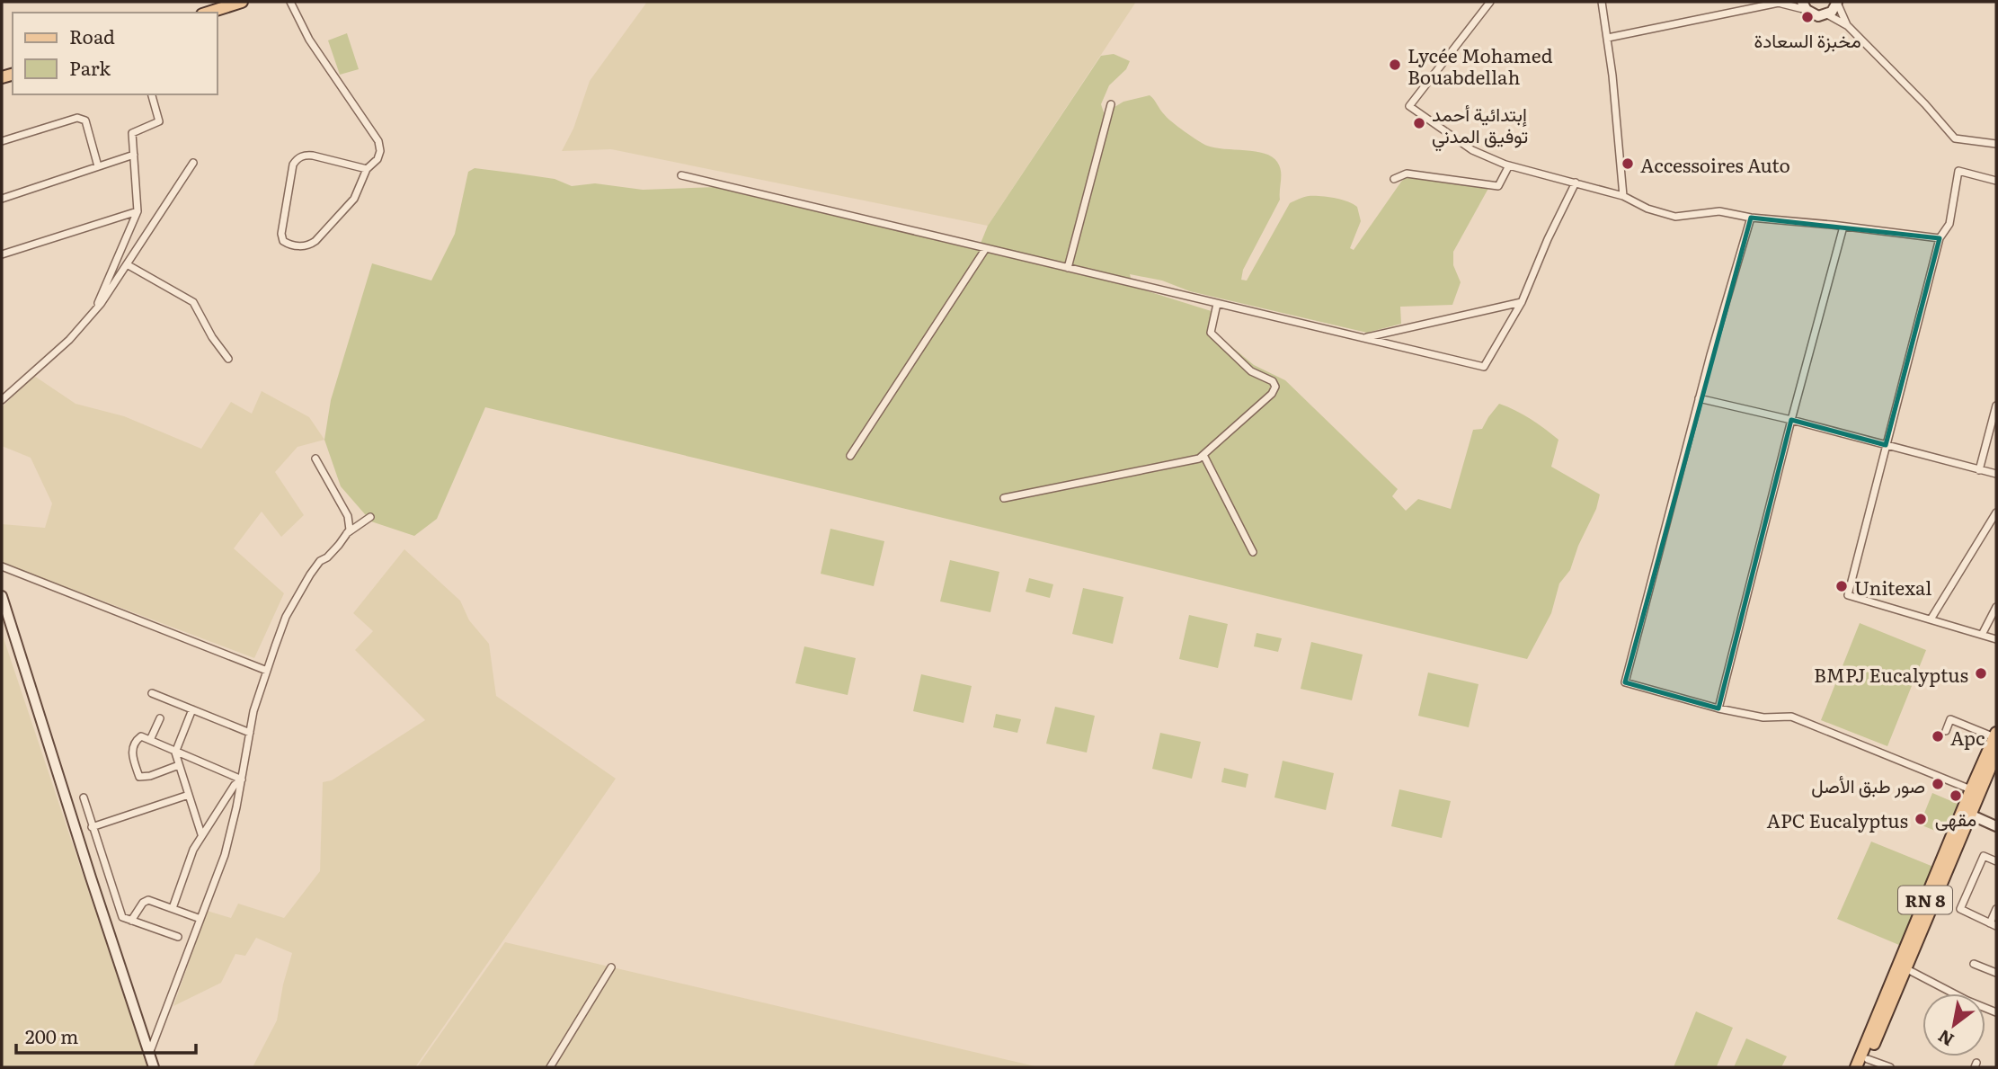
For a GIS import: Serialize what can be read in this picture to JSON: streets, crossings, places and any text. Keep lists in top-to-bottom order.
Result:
{
  "streets": {
    "main road": ["RN 8"]
  },
  "places": [
    "مخبزة السعادة",
    "Lycée Mohamed Bouabdellah",
    "إبتدائية أحمد توفيق المدني",
    "Accessoires Auto",
    "Unitexal",
    "BMPJ Eucalyptus",
    "Apc",
    "صور طبق الأصل",
    "مقهى",
    "APC Eucalyptus"
  ],
  "legend": ["Road", "Park"],
  "scale_bar": "200 m",
  "north": "bottom left"
}
